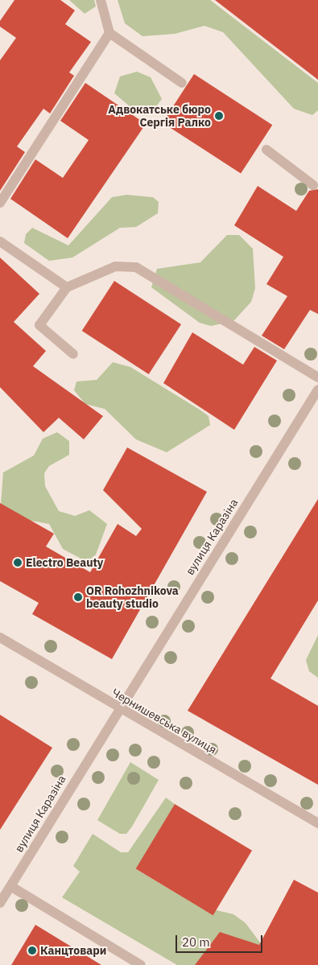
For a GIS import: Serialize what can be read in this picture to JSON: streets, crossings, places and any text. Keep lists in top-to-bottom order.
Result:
{
  "streets": {
    "street": ["вулиця Каразіна", "Чернишевська вулиця"]
  },
  "crossings": [
    ["вулиця Каразіна", "Чернишевська вулиця"]
  ],
  "places": [
    "Адвокатське бюро Сергія Ралко",
    "Electro Beauty",
    "OR Rohozhnikova beauty studio",
    "Канцтовари"
  ],
  "scale_bar": "20 m"
}
